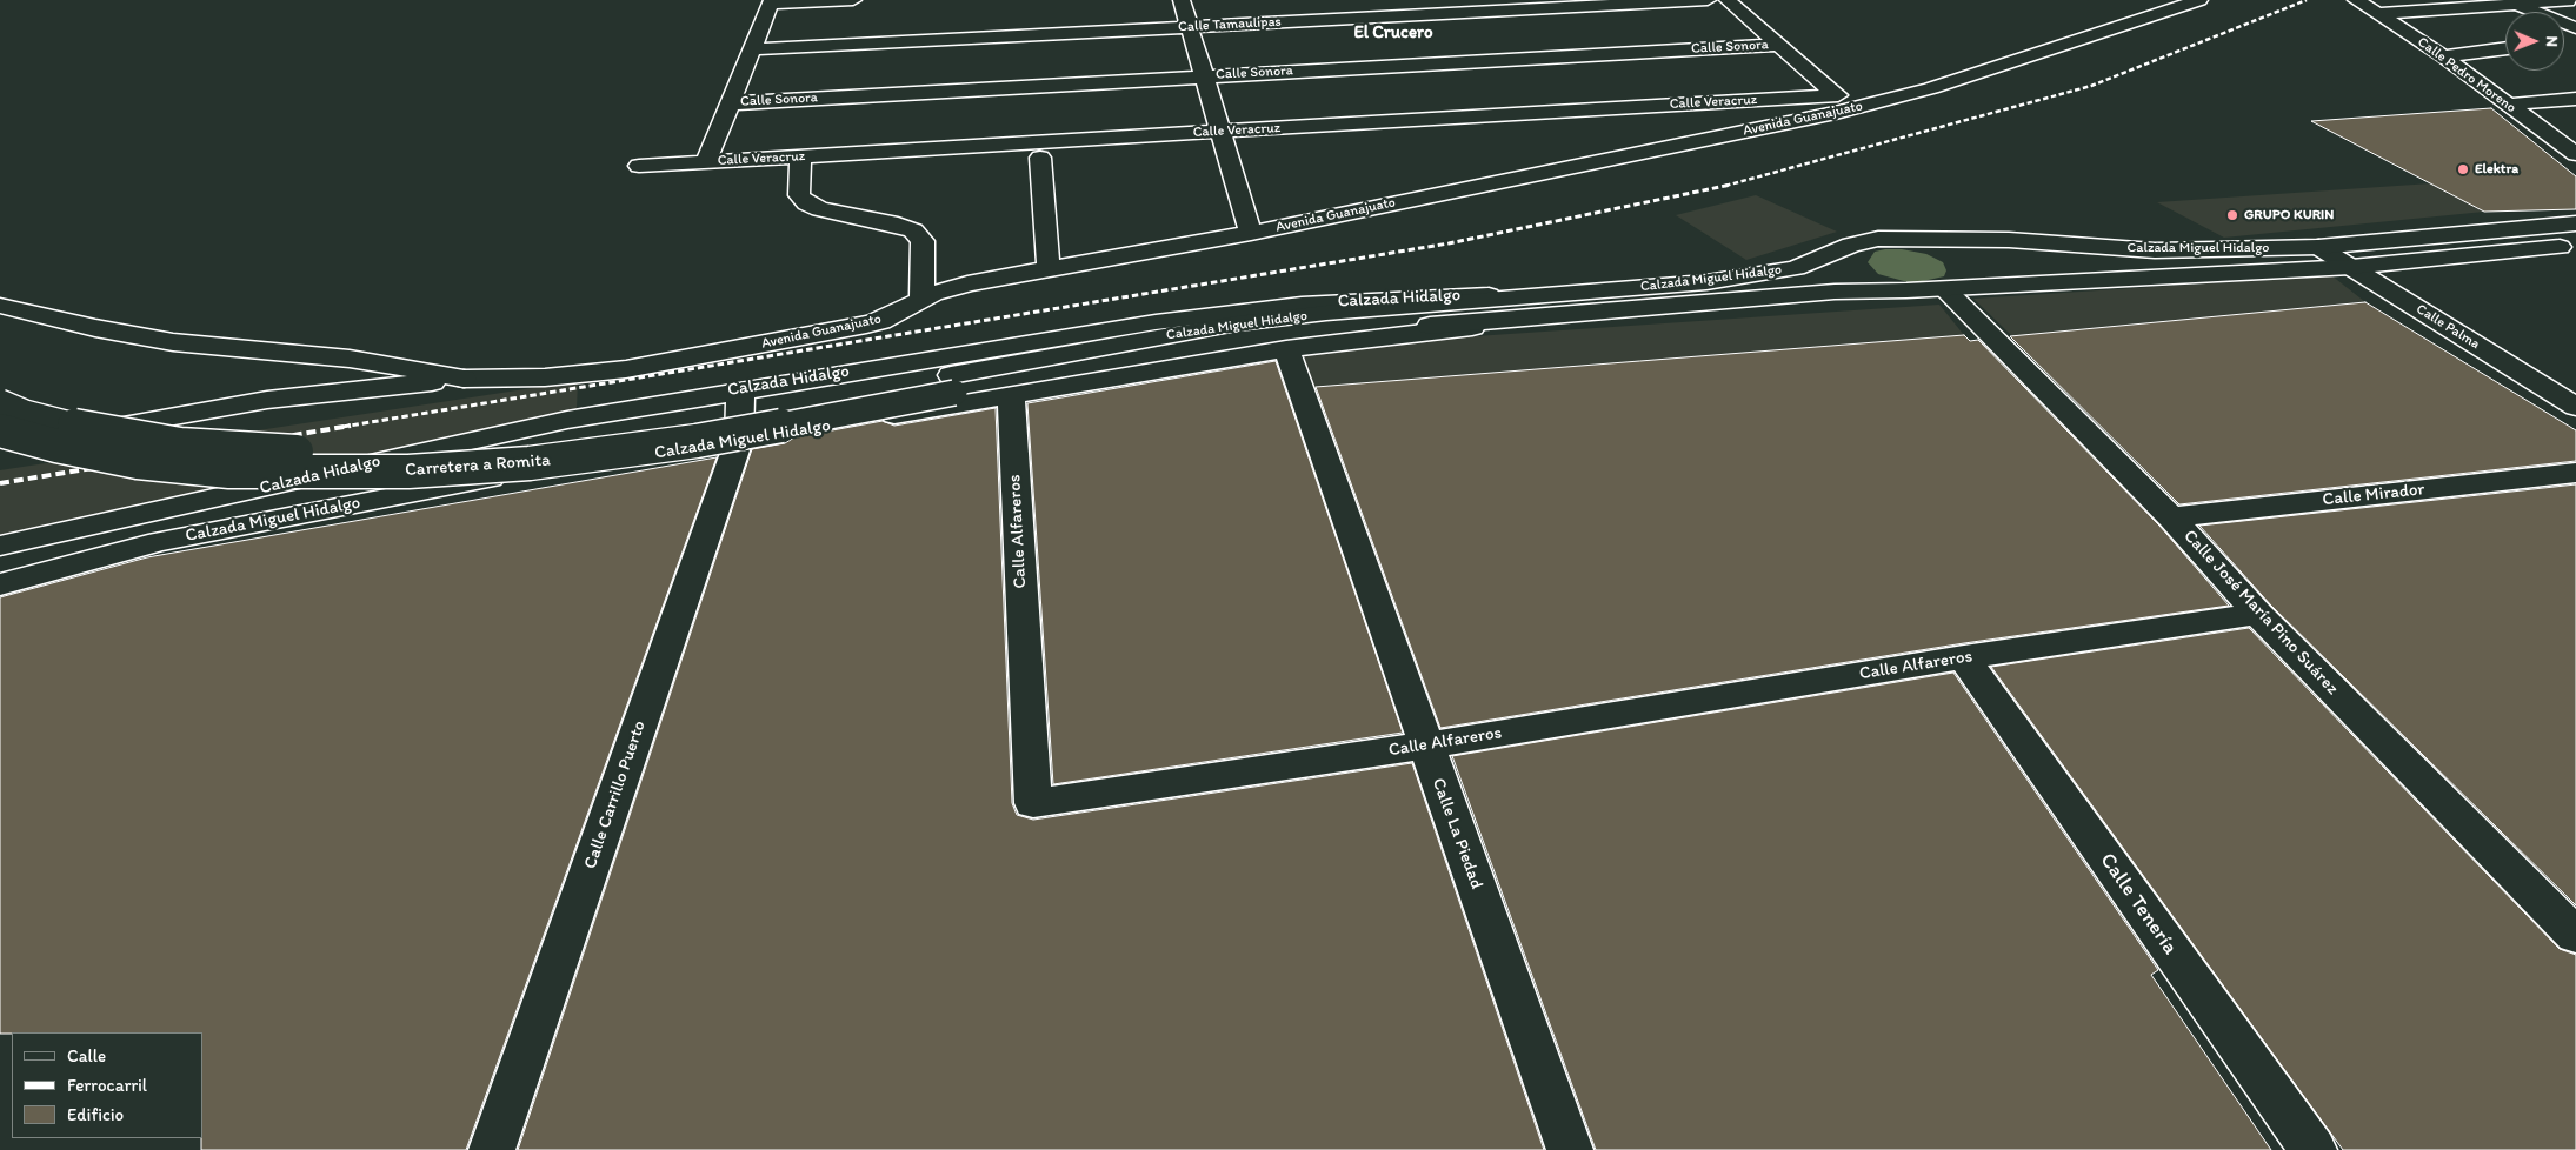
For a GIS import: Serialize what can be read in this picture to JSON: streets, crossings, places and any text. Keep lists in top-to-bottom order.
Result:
{
  "streets": {
    "street": [
      "Calle Tamaulipas",
      "Calle Sonora",
      "Calle Pedro Moreno",
      "Calle Veracruz",
      "Avenida Guanajuato",
      "Calzada Miguel Hidalgo",
      "Calzada Hidalgo",
      "Calle Palma",
      "Carretera a Romita",
      "Calle Mirador",
      "Calle Alfareros",
      "Calle José María Pino Suárez",
      "Calle Carrillo Puerto",
      "Calle La Piedad",
      "Calle Tenería"
    ]
  },
  "crossings": [
    ["Calle Veracruz", "Avenida Guanajuato"],
    ["Calzada Miguel Hidalgo", "Calzada Hidalgo"],
    ["Calzada Miguel Hidalgo", "Calle Palma"],
    ["Calzada Miguel Hidalgo", "Carretera a Romita"],
    ["Calzada Miguel Hidalgo", "Calle Alfareros"],
    ["Calzada Miguel Hidalgo", "Calle José María Pino Suárez"],
    ["Calzada Miguel Hidalgo", "Calle Carrillo Puerto"],
    ["Calzada Miguel Hidalgo", "Calle La Piedad"],
    ["Calzada Hidalgo", "Calle Carrillo Puerto"],
    ["Calle Mirador", "Calle José María Pino Suárez"],
    ["Calle Alfareros", "Calle José María Pino Suárez"],
    ["Calle Alfareros", "Calle La Piedad"],
    ["Calle Alfareros", "Calle Tenería"]
  ],
  "districts": ["El Crucero"],
  "places": ["Elektra", "GRUPO KURIN"],
  "legend": ["Calle", "Ferrocarril", "Edificio"],
  "north": "right"
}
